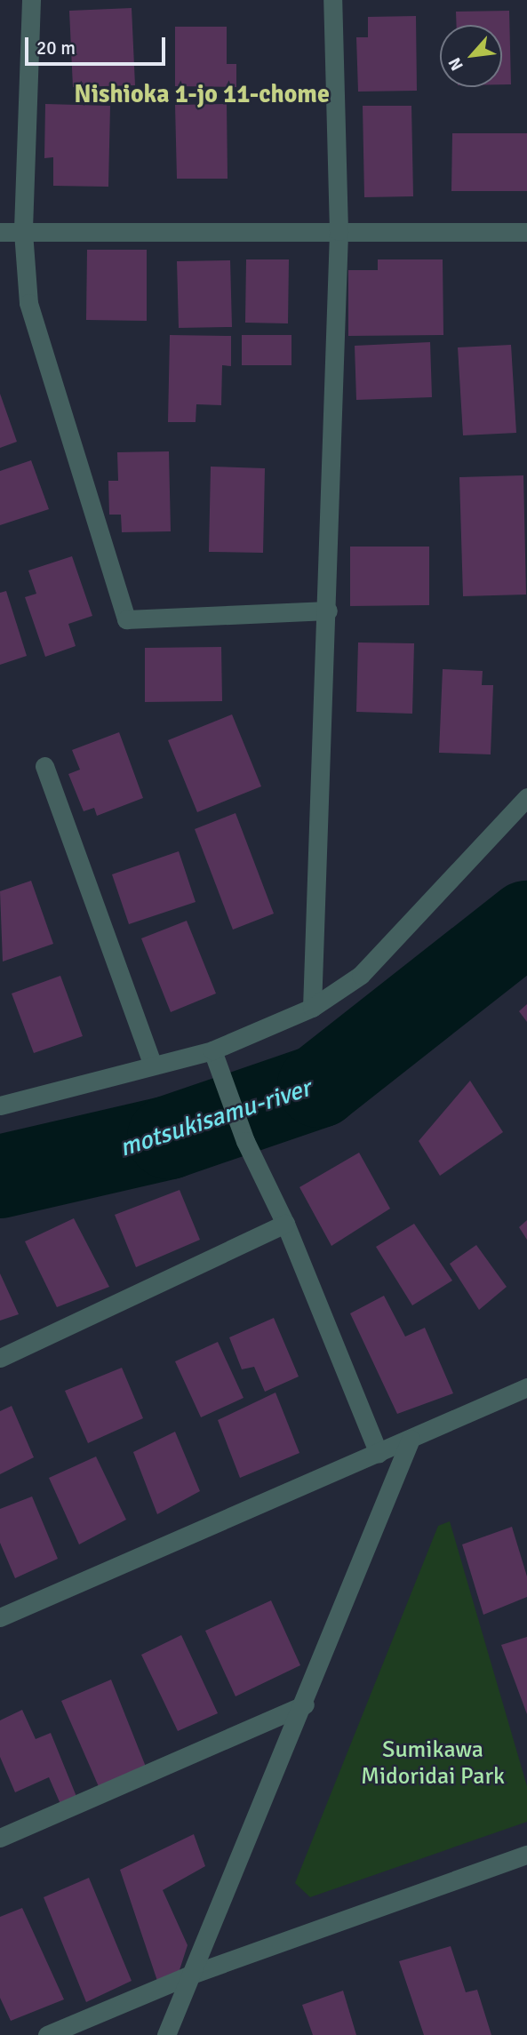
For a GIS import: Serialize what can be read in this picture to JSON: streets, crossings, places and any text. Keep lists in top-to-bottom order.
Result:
{
  "districts": ["Nishioka 1-jo 11-chome"],
  "water": ["motsukisamu-river"],
  "parks": ["Sumikawa Midoridai Park"],
  "scale_bar": "20 m",
  "north": "bottom left"
}
